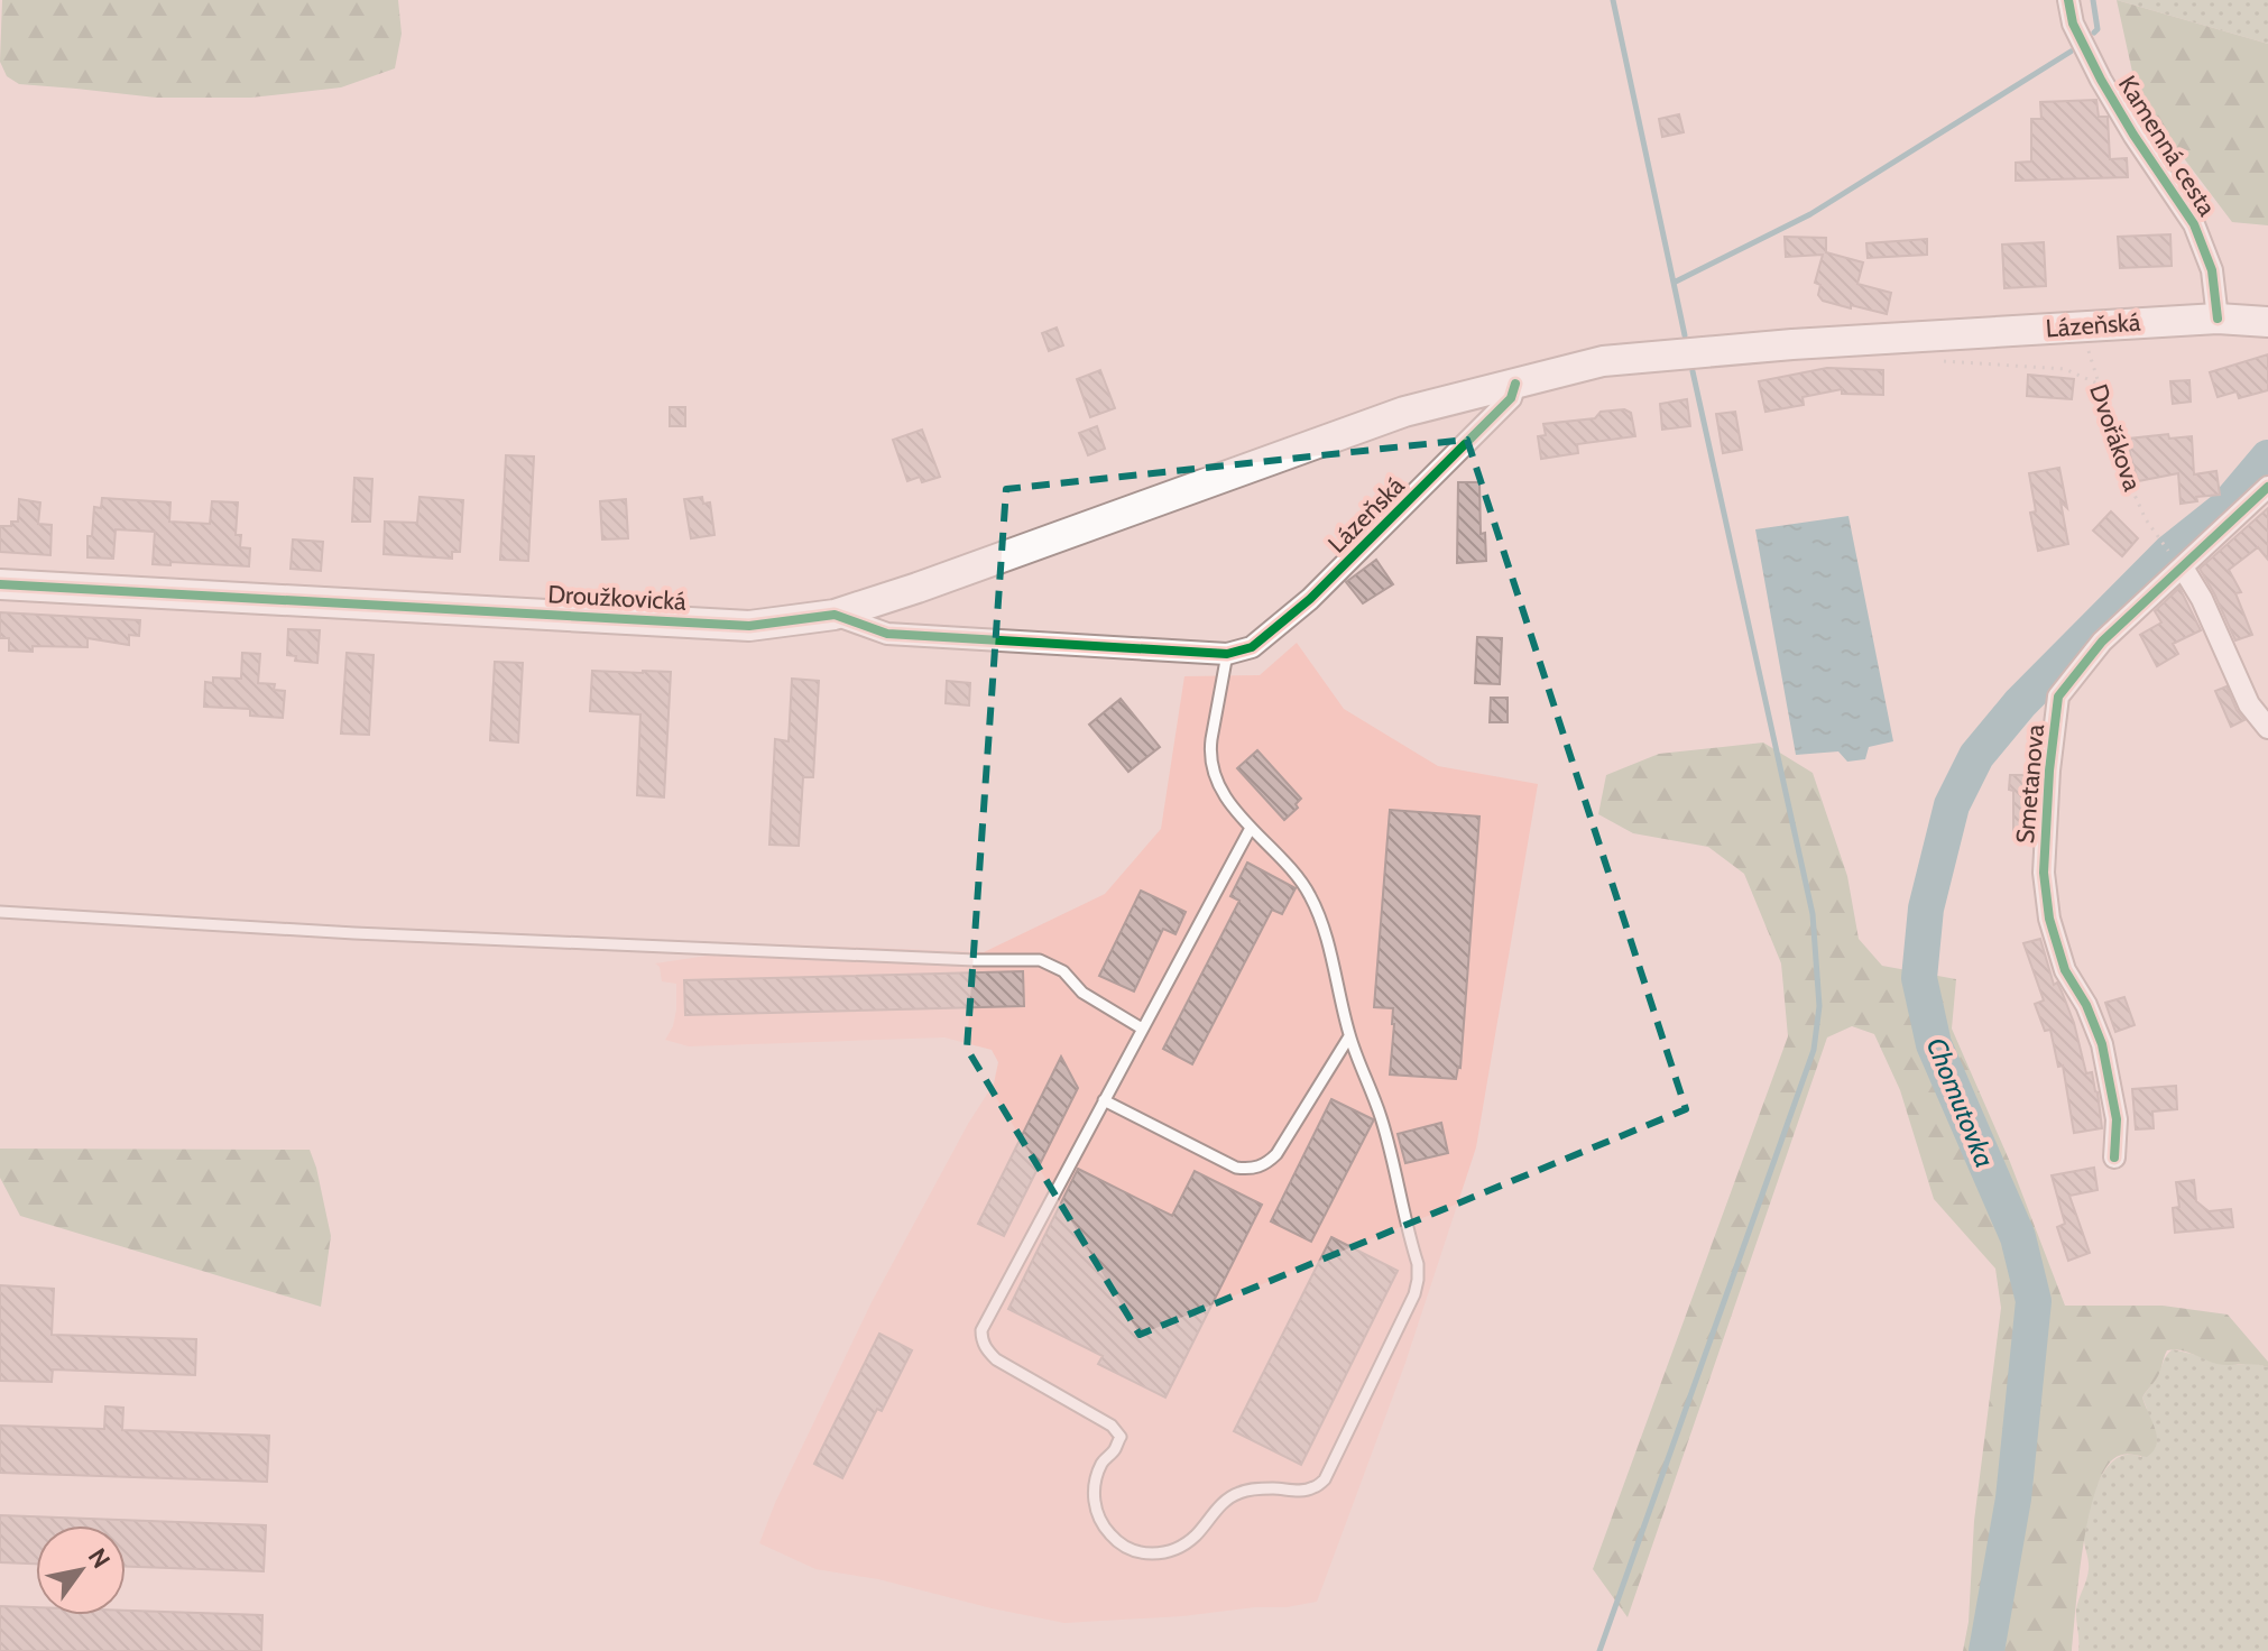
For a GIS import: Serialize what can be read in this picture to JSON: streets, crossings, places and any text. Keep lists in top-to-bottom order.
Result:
{
  "streets": {
    "street": [
      "Kamenná cesta",
      "Lázeňská",
      "Droužkovická",
      "Smetanova"
    ],
    "path": ["Dvořákova"]
  },
  "crossings": [
    ["Kamenná cesta", "Lázeňská"],
    ["Lázeňská", "Dvořákova"],
    ["Lázeňská", "Droužkovická"]
  ],
  "water": ["Chomutovka"],
  "north": "top right"
}
